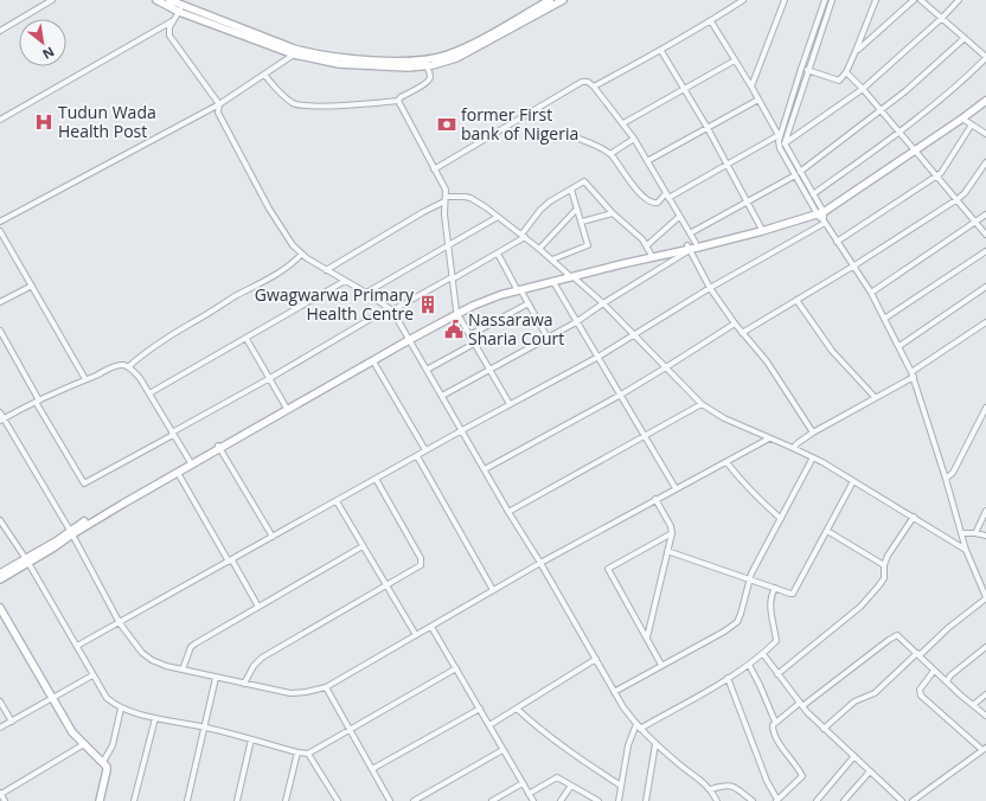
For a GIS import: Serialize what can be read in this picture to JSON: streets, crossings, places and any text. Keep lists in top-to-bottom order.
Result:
{
  "places": {
    "hospital": ["Tudun Wada Health Post"],
    "bank": ["former First bank of Nigeria"],
    "building": ["Gwagwarwa Primary Health Centre"],
    "public building": ["Nassarawa Sharia Court"]
  },
  "north": "bottom right"
}
